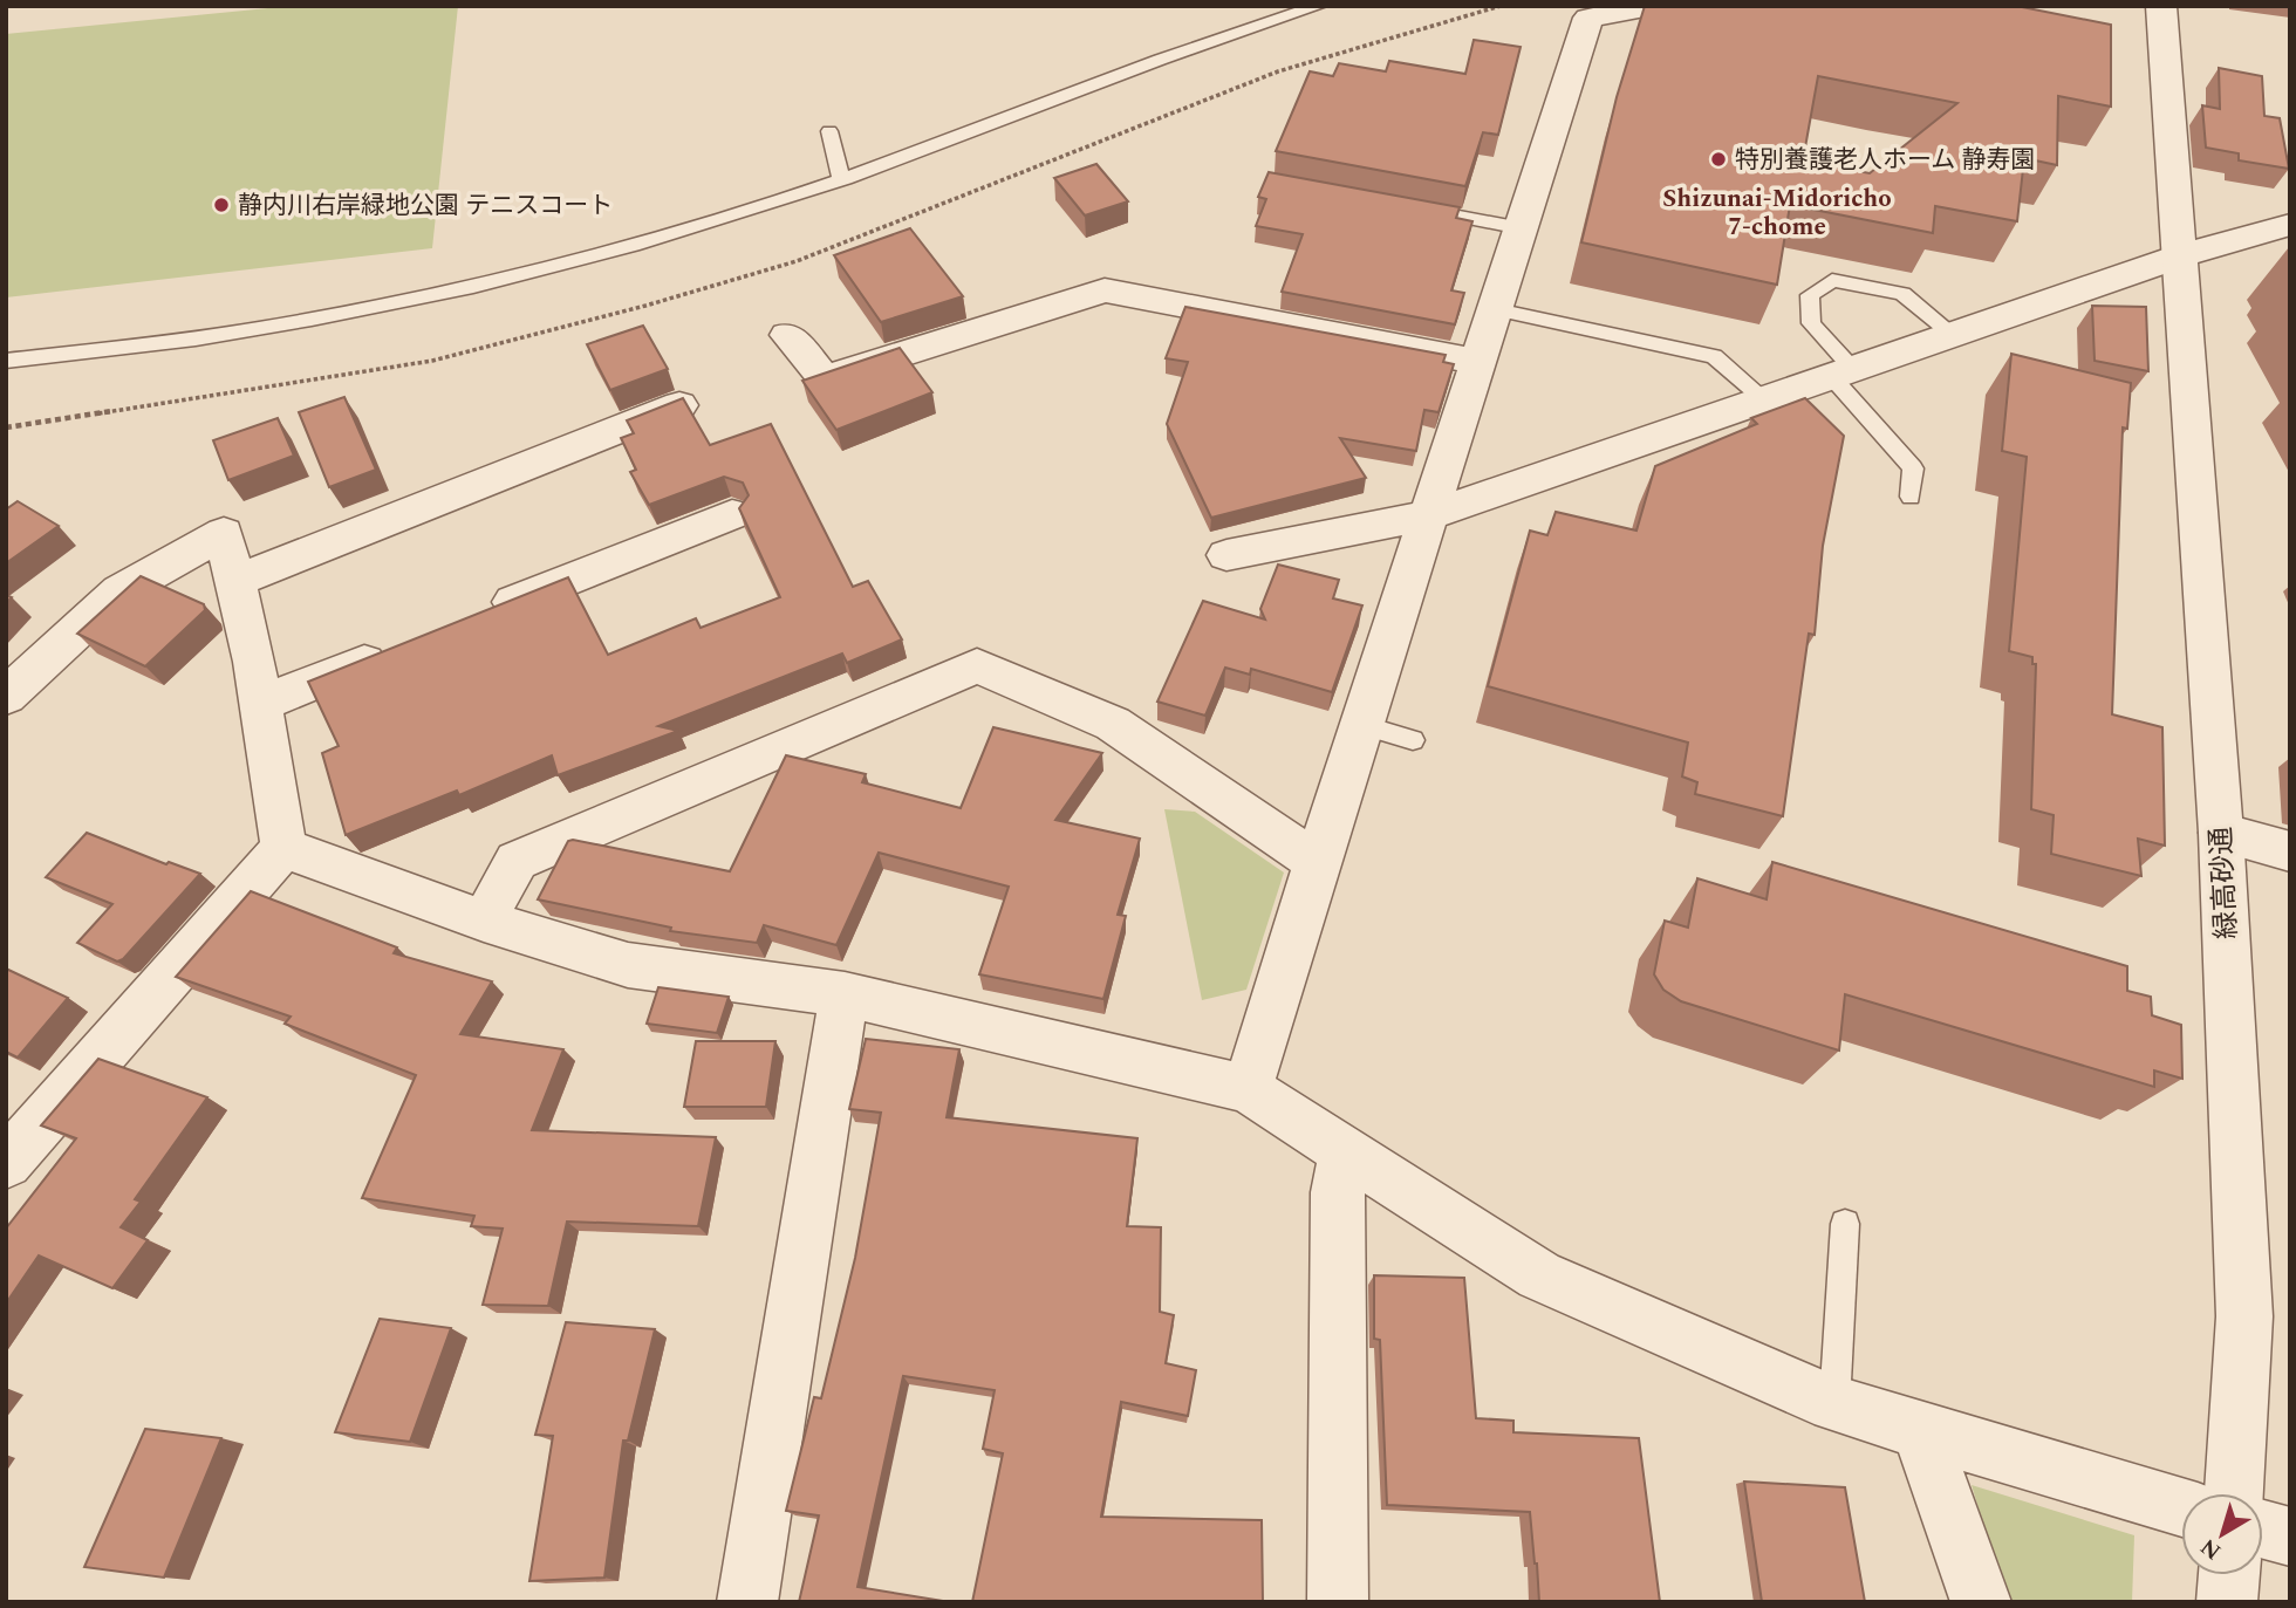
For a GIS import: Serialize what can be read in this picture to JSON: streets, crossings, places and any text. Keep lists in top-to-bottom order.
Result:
{
  "streets": {
    "street": ["緑高砂通"]
  },
  "districts": ["Shizunai-Midoricho 7-chome"],
  "places": ["特別養護老人ホーム 静寿園", "静内川右岸緑地公園 テニスコート"],
  "north": "bottom left"
}
